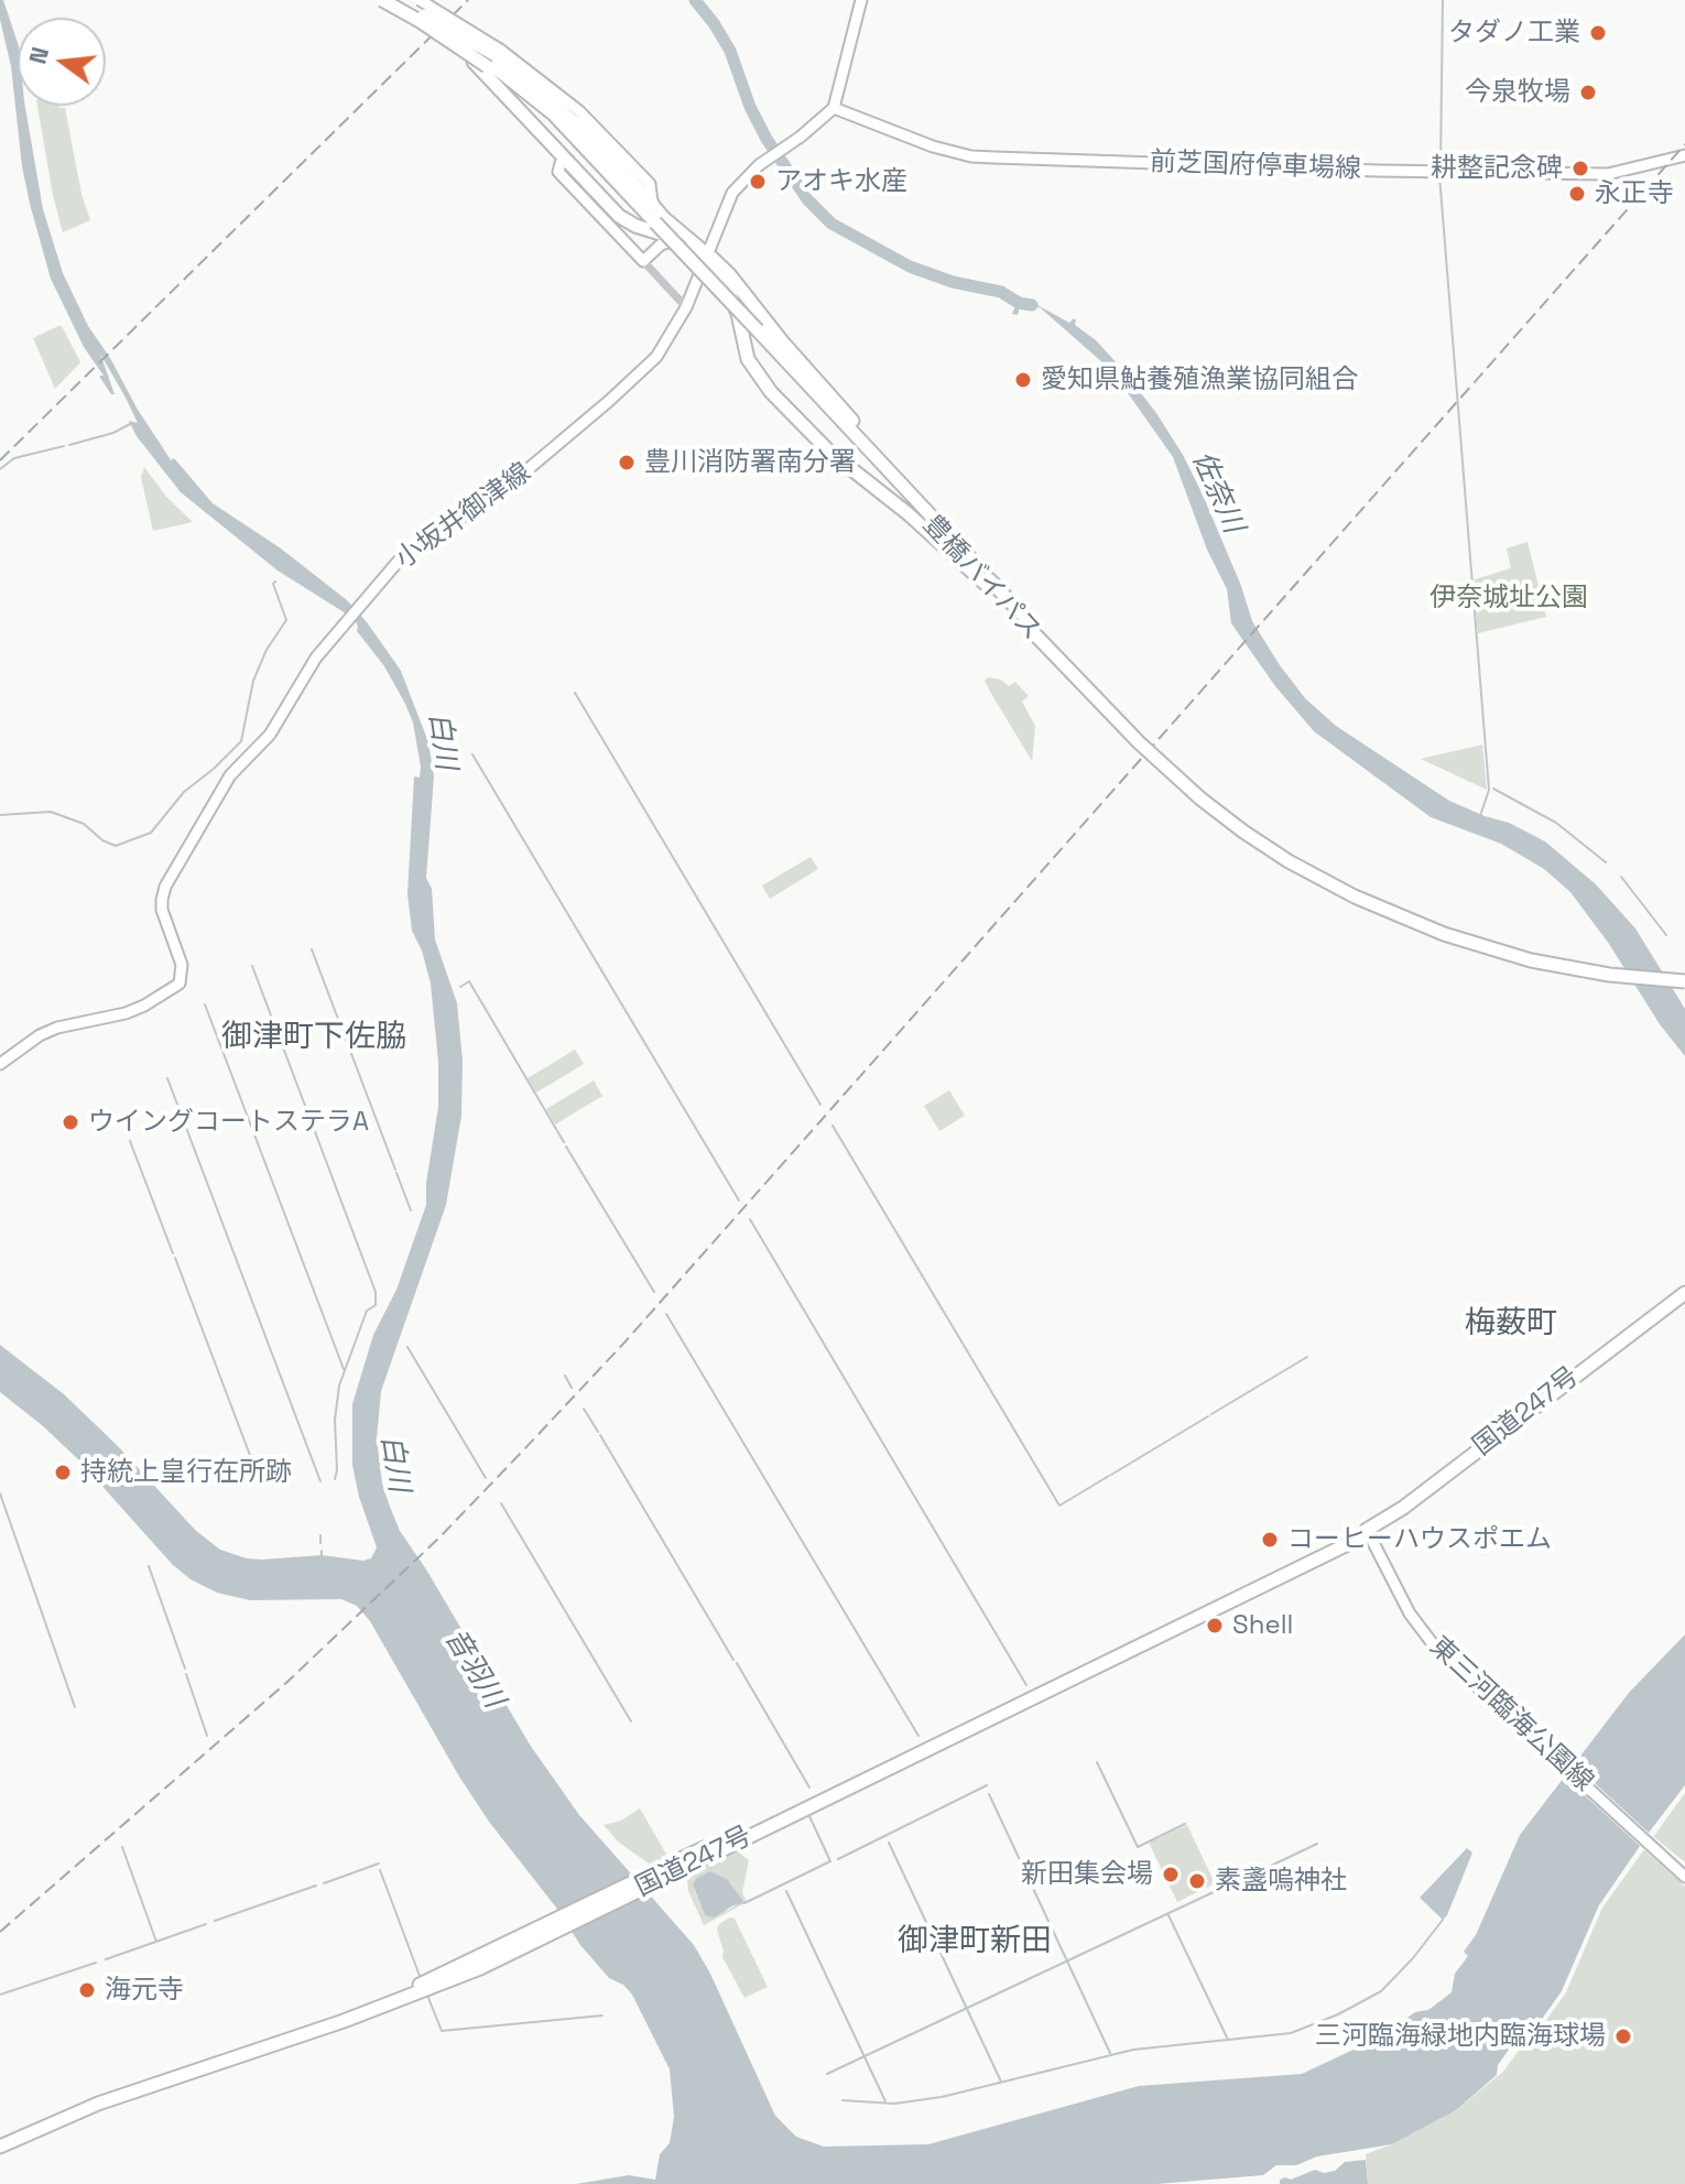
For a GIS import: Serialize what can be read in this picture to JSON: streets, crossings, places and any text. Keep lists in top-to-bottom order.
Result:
{
  "streets": {
    "highway": ["豊橋バイパス", "国道247号"],
    "main road": ["前芝国府停車場線", "小坂井御津線", "東三河臨海公園線"]
  },
  "crossings": [
    ["前芝国府停車場線", "小坂井御津線"],
    ["国道247号", "東三河臨海公園線"]
  ],
  "districts": ["御津町下佐脇", "梅薮町", "御津町新田"],
  "water": ["佐奈川", "白川", "音羽川"],
  "parks": ["伊奈城址公園"],
  "places": [
    "タダノ工業",
    "今泉牧場",
    "耕整記念碑",
    "アオキ水産",
    "永正寺",
    "愛知県鮎養殖漁業協同組合",
    "豊川消防署南分署",
    "ウイングコートステラA",
    "持統上皇行在所跡",
    "コーヒーハウスポエム",
    "Shell",
    "新田集会場",
    "素盞嗚神社",
    "海元寺",
    "三河臨海緑地内臨海球場"
  ],
  "north": "left"
}
